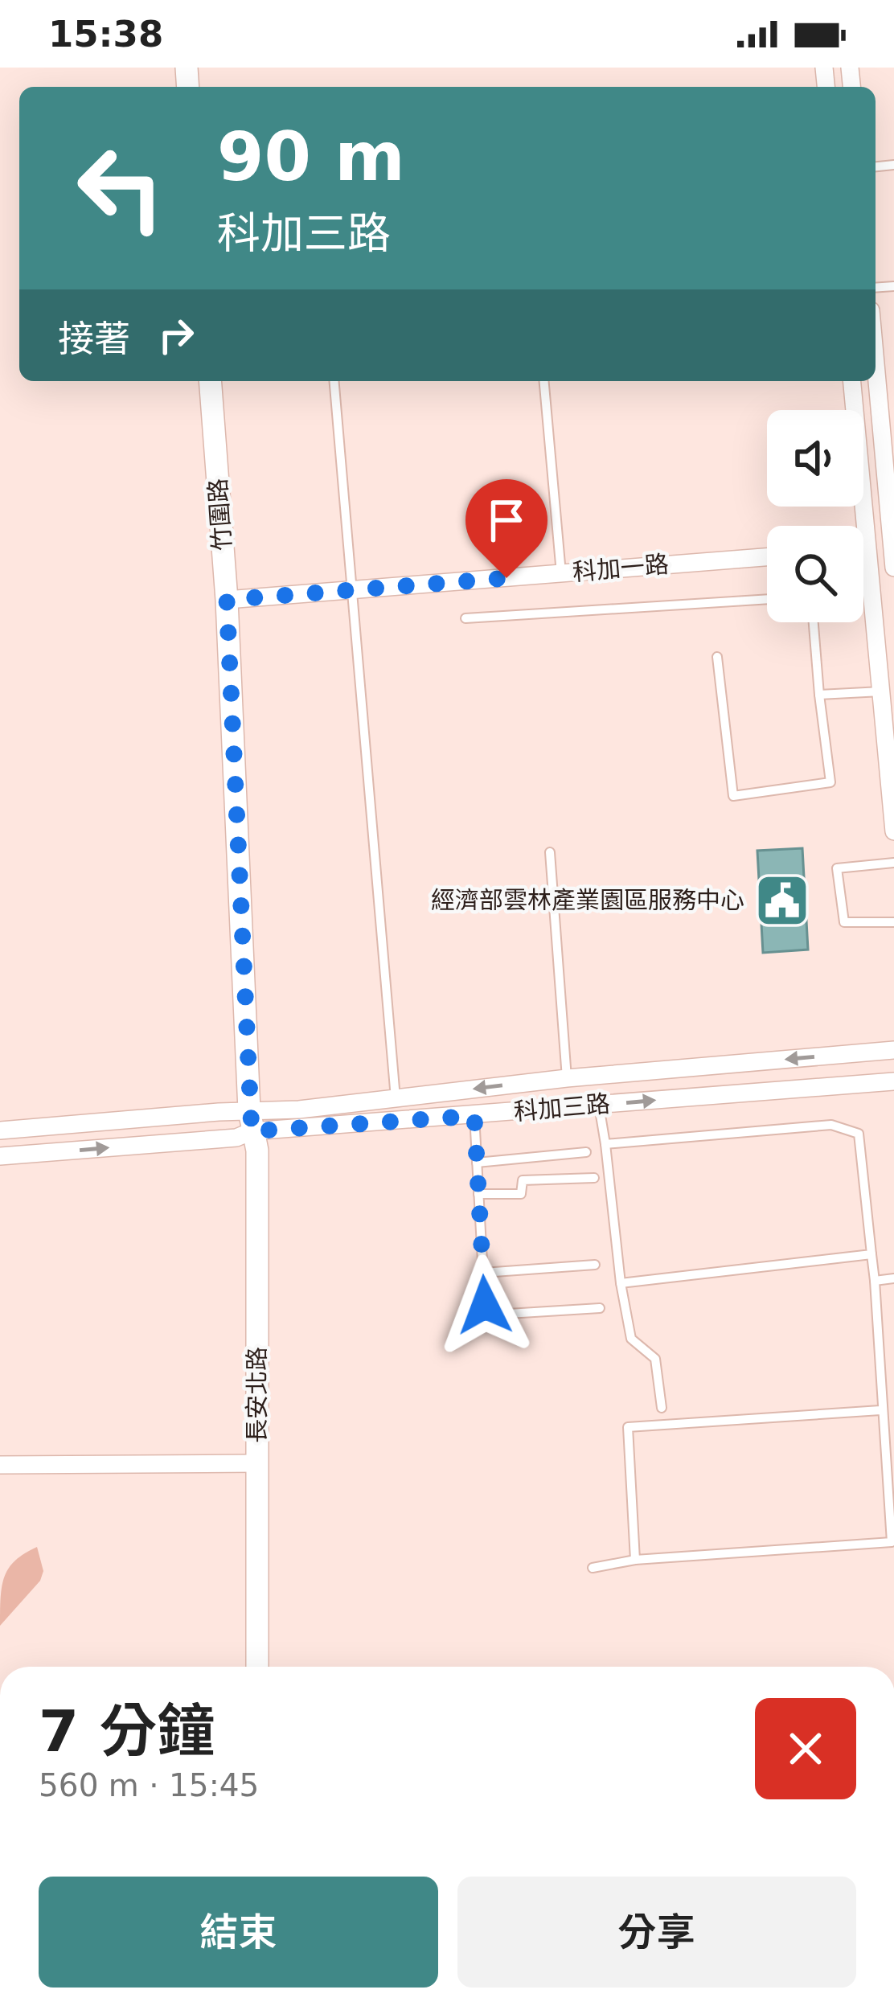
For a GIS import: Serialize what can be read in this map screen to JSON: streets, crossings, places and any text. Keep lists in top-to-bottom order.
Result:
{
  "streets": {
    "street": [
      "竹圍路",
      "科加一路",
      "科加三路",
      "長安北路"
    ]
  },
  "crossings": [
    ["竹圍路", "科加一路"],
    ["竹圍路", "科加三路"],
    ["竹圍路", "長安北路"],
    ["科加三路", "長安北路"]
  ],
  "places": {
    "public building": ["經濟部雲林產業園區服務中心"]
  },
  "page": {
    "status": "15:38",
    "turn": ["90 m", "科加三路"],
    "then": "接著",
    "heading": ["7 分鐘", "560 m · 15:45"],
    "buttons": ["結束", "分享"]
  }
}
